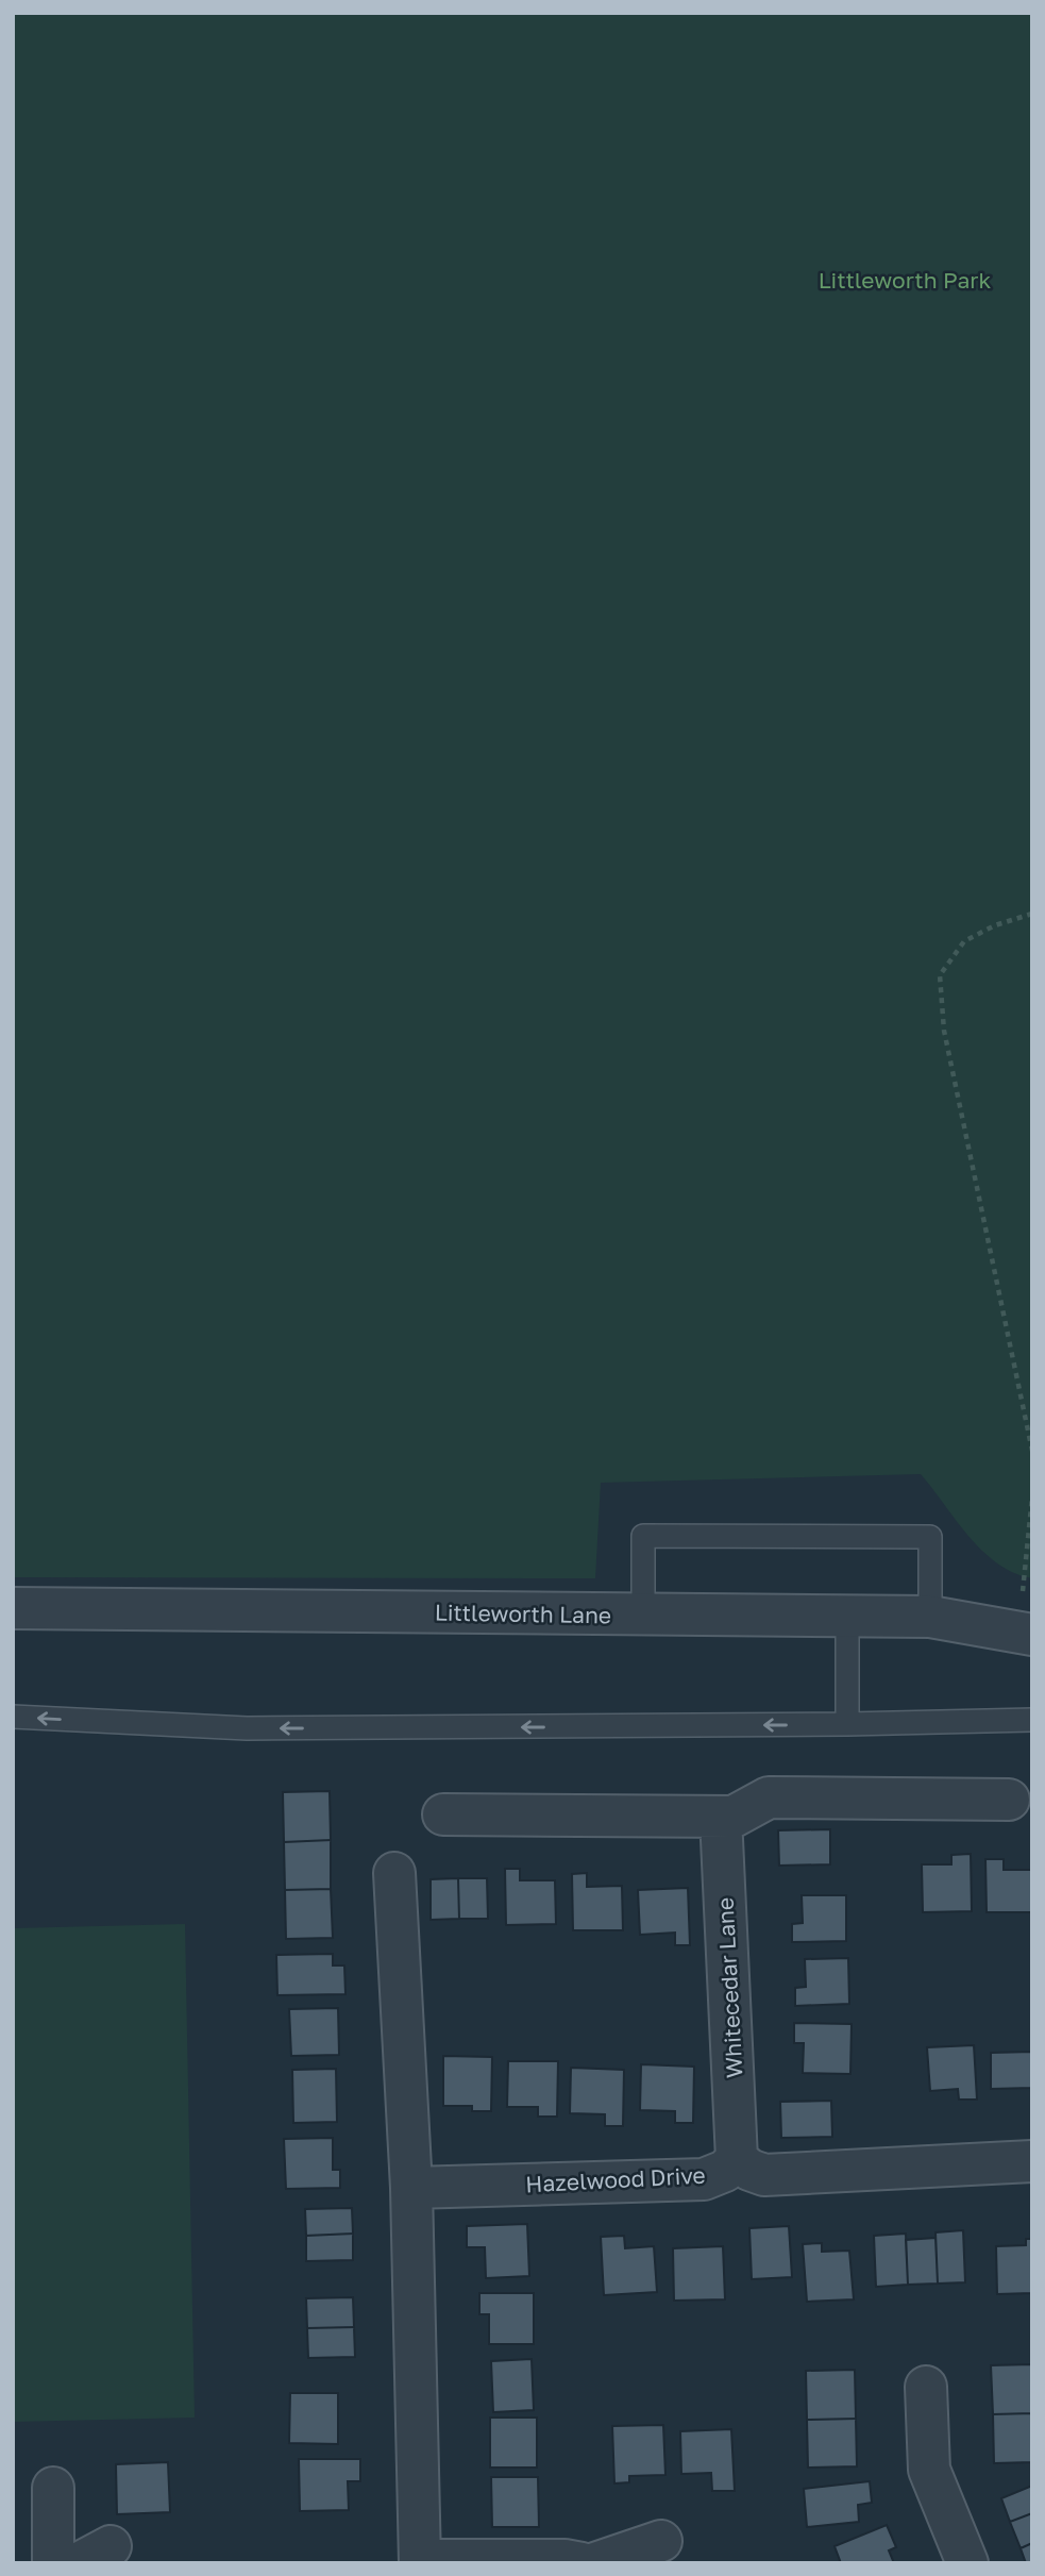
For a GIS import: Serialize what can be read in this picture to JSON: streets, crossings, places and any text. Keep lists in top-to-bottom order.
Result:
{
  "streets": {
    "street": ["Littleworth Lane", "Whitecedar Lane", "Hazelwood Drive"]
  },
  "crossings": [
    ["Whitecedar Lane", "Hazelwood Drive"]
  ],
  "parks": ["Littleworth Park"]
}
